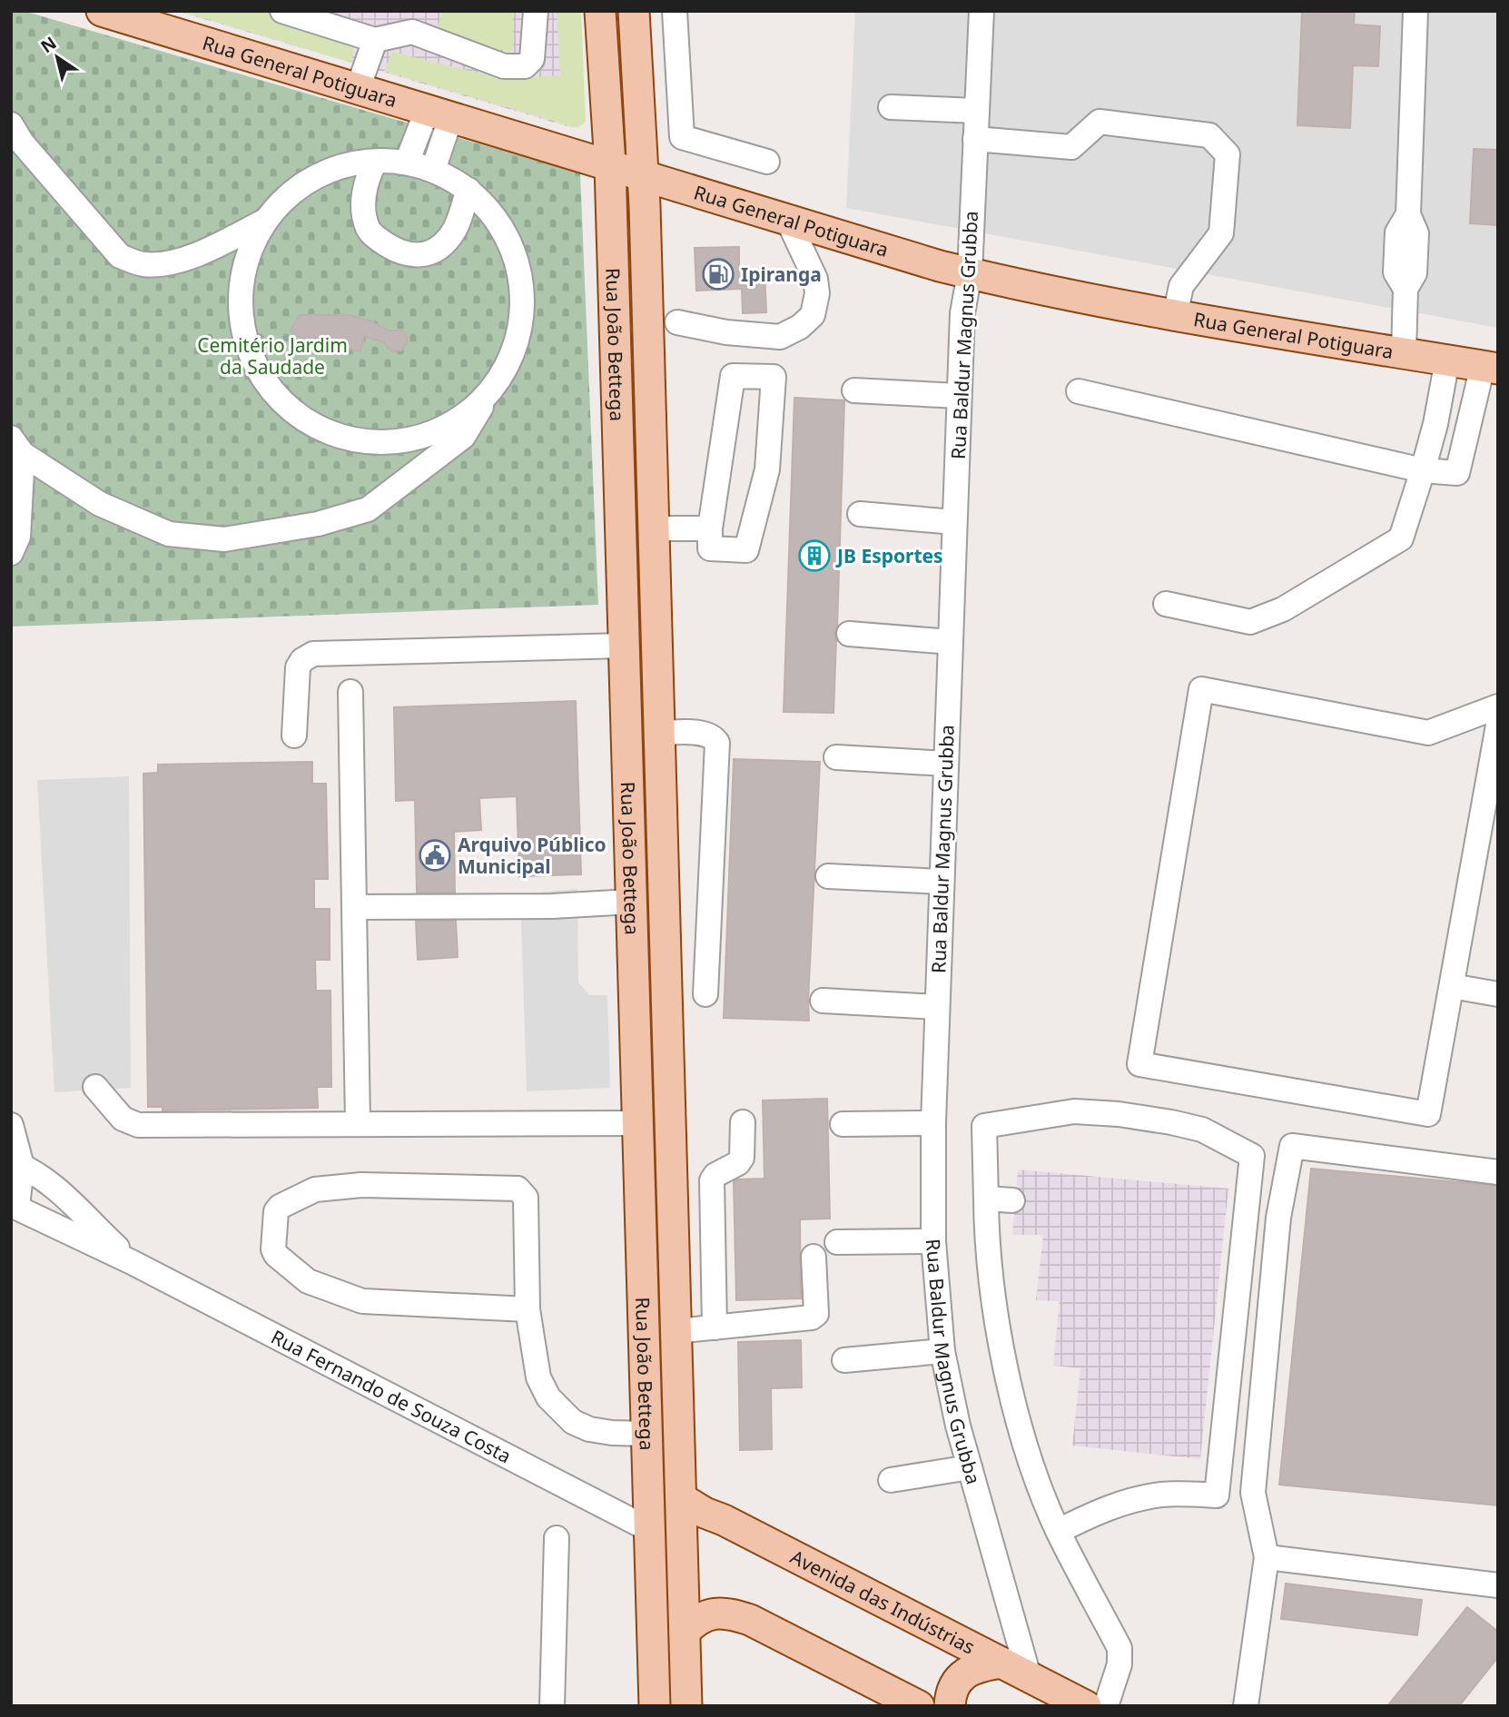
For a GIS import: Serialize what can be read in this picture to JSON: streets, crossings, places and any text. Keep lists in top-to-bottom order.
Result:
{
  "streets": {
    "main road": ["Rua General Potiguara", "Rua João Bettega", "Avenida das Indústrias"],
    "street": ["Rua Baldur Magnus Grubba", "Rua Fernando de Souza Costa"]
  },
  "crossings": [
    ["Rua General Potiguara", "Rua Baldur Magnus Grubba"],
    ["Rua General Potiguara", "Rua João Bettega"],
    ["Rua Baldur Magnus Grubba", "Avenida das Indústrias"],
    ["Rua João Bettega", "Rua Fernando de Souza Costa"],
    ["Rua João Bettega", "Avenida das Indústrias"]
  ],
  "parks": ["Cemitério Jardim da Saudade"],
  "places": {
    "fuel station": ["Ipiranga"],
    "building": ["JB Esportes"],
    "public building": ["Arquivo Público Municipal"]
  },
  "north": "top left"
}
